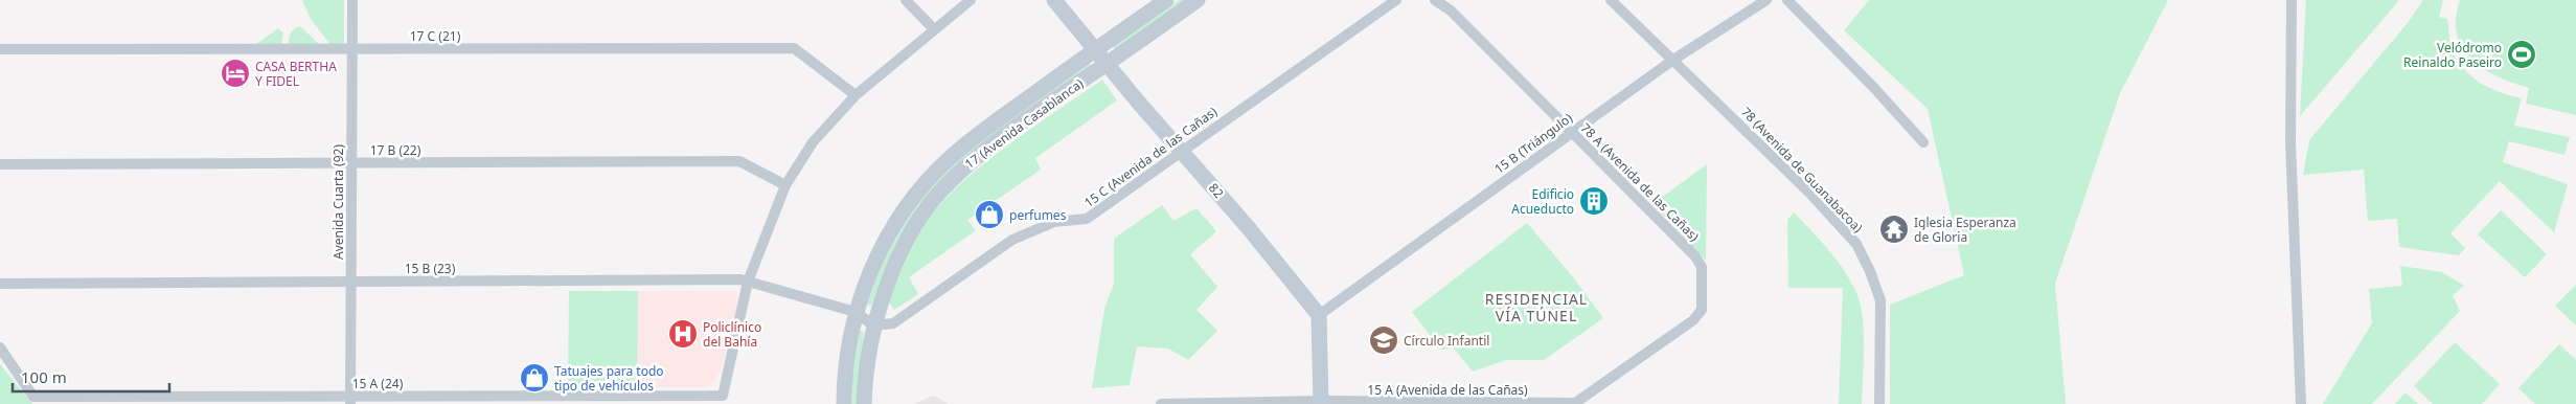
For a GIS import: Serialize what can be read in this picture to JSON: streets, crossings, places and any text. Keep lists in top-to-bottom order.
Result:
{
  "streets": {
    "main road": ["17 (Avenida Casablanca)", "82"],
    "street": [
      "17 C (21)",
      "15 B (Triángulo)",
      "17 B (22)",
      "15 C (Avenida de las Cañas)",
      "78 (Avenida de Guanabacoa)",
      "78 A (Avenida de las Cañas)",
      "Avenida Cuarta (92)",
      "15 B (23)",
      "15 A (24)",
      "15 A (Avenida de las Cañas)"
    ]
  },
  "crossings": [
    ["17 C (21)", "Avenida Cuarta (92)"],
    ["17 (Avenida Casablanca)", "15 C (Avenida de las Cañas)"],
    ["17 (Avenida Casablanca)", "82"],
    ["17 (Avenida Casablanca)", "15 B (23)"],
    ["15 B (Triángulo)", "78 (Avenida de Guanabacoa)"],
    ["15 B (Triángulo)", "78 A (Avenida de las Cañas)"],
    ["15 B (Triángulo)", "82"],
    ["17 B (22)", "Avenida Cuarta (92)"],
    ["15 C (Avenida de las Cañas)", "82"],
    ["78 A (Avenida de las Cañas)", "15 A (Avenida de las Cañas)"],
    ["Avenida Cuarta (92)", "15 B (23)"],
    ["Avenida Cuarta (92)", "15 A (24)"],
    ["15 B (23)", "15 A (24)"]
  ],
  "districts": ["RESIDENCIAL VÍA TÚNEL"],
  "places": {
    "sports": ["Velódromo Reinaldo Paseiro"],
    "hotel": ["CASA BERTHA Y FIDEL"],
    "building": ["Edificio Acueducto"],
    "shop": ["perfumes", "Tatuajes para todo tipo de vehículos"],
    "temple": ["Iglesia Esperanza de Gloria"],
    "hospital": ["Policlínico del Bahía"],
    "school or university": ["Círculo Infantil"]
  },
  "scale_bar": "100 m"
}
